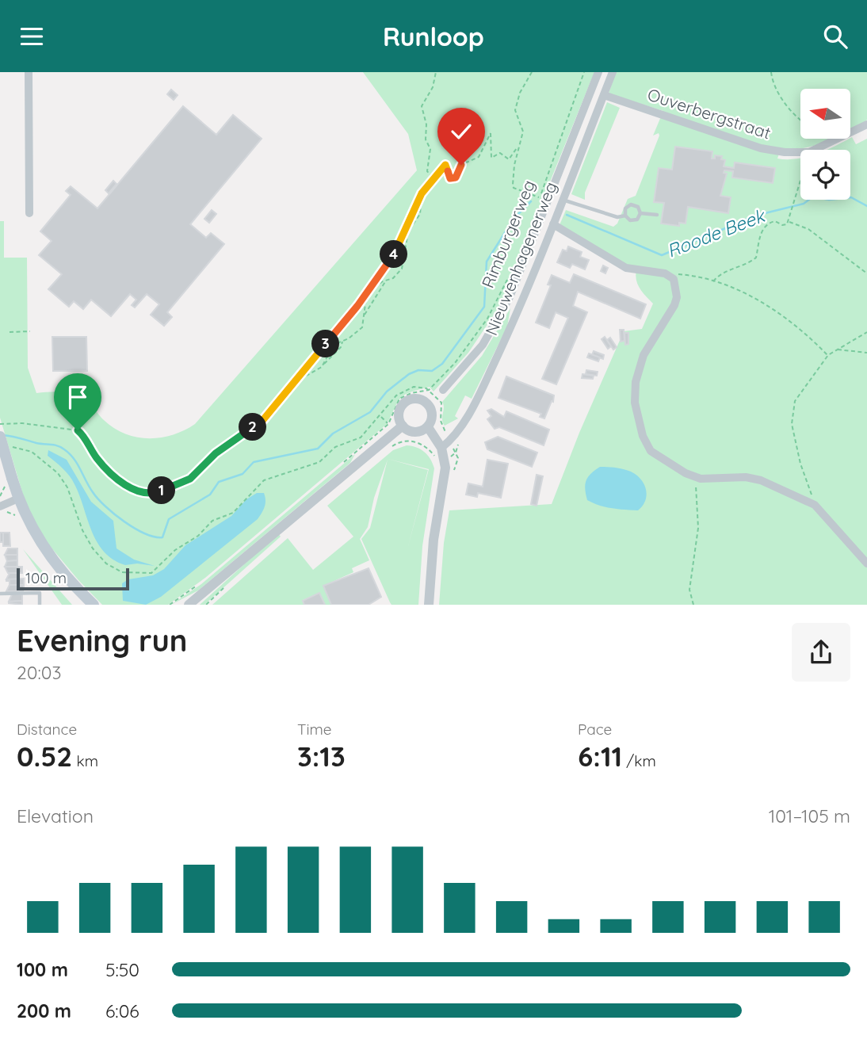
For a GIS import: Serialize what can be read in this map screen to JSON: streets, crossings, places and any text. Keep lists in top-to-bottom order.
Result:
{
  "streets": {
    "street": ["Ouverbergstraat", "Rimburgerweg", "Nieuwenhagenerweg"]
  },
  "crossings": [
    ["Ouverbergstraat", "Nieuwenhagenerweg"]
  ],
  "water": ["Roode Beek"],
  "scale_bar": "100 m",
  "north": "left",
  "page": {
    "header": "Runloop",
    "pins": [
      "4",
      "3",
      "2",
      "1"
    ],
    "scale": "100 m",
    "heading": ["Evening run", "20:03"],
    "stats": [
      ["Distance", "0.52 km"],
      ["Time", "3:13"],
      ["Pace", "6:11 /km"]
    ],
    "chart": ["Elevation", "101–105 m"],
    "list": [
      {
        "name": "100 m",
        "note": "5:50"
      },
      {
        "name": "200 m",
        "note": "6:06"
      }
    ]
  }
}
